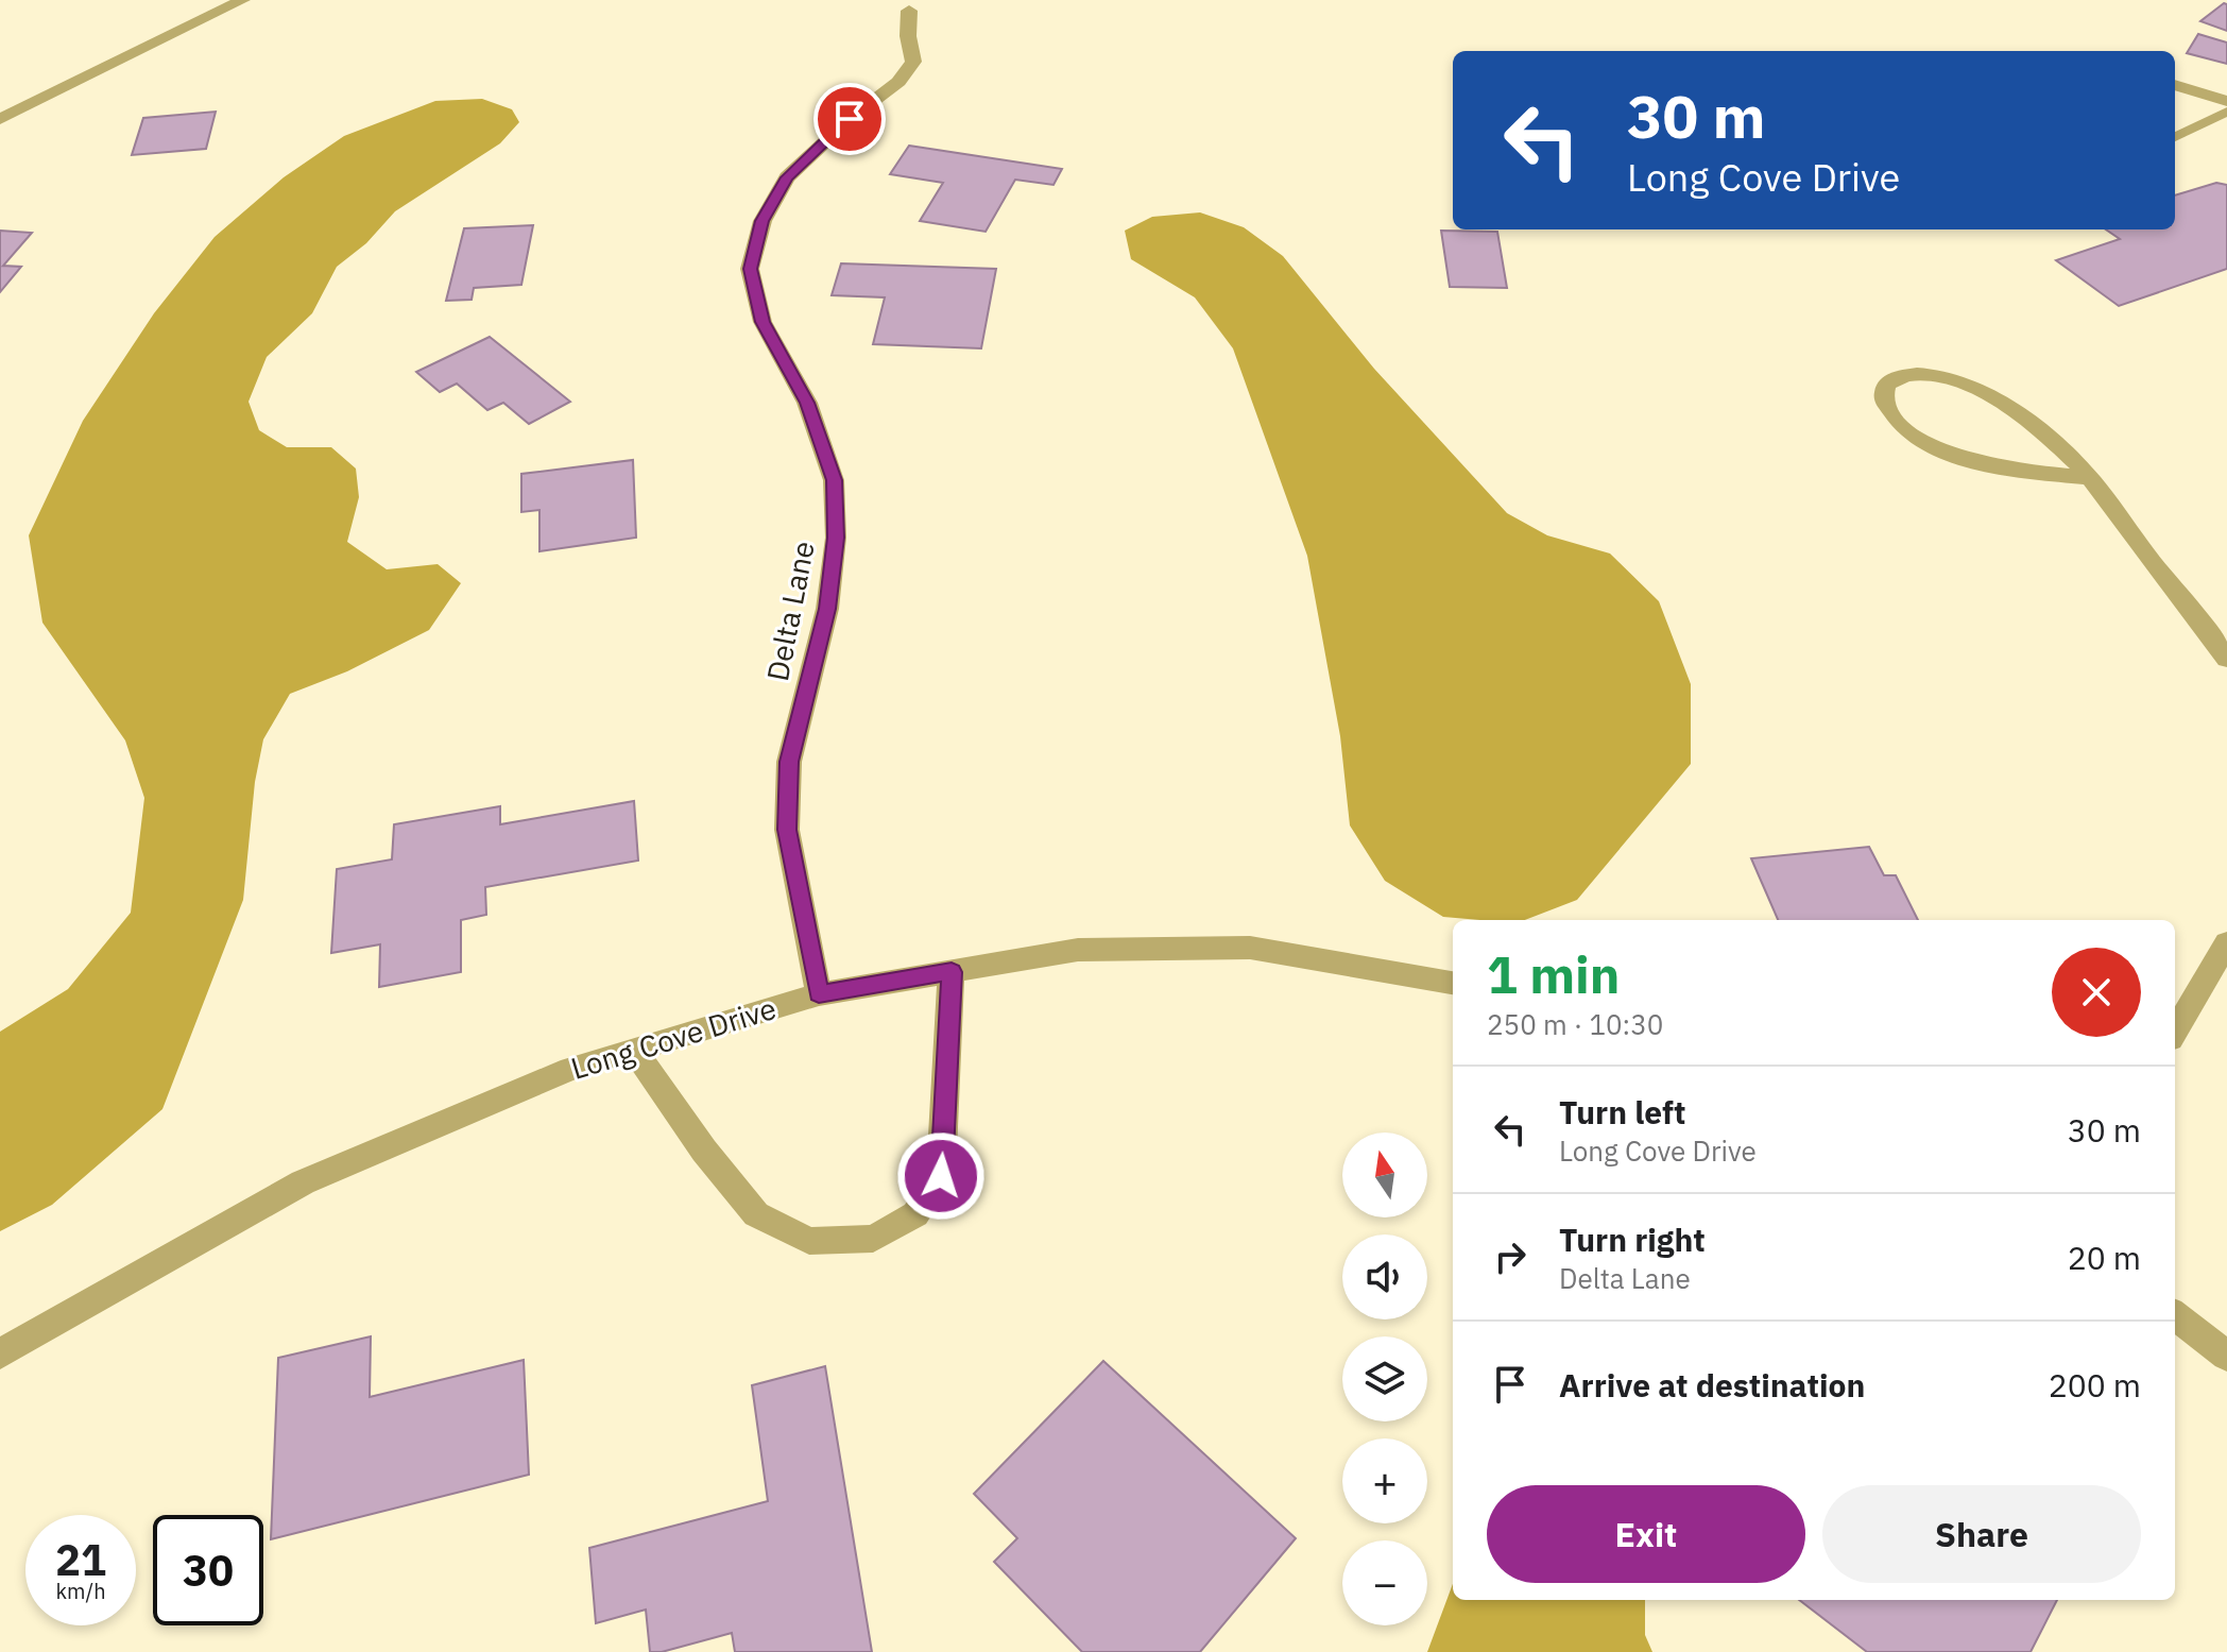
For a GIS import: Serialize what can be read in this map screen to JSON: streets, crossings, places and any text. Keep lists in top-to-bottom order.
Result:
{
  "streets": {
    "street": ["Delta Lane", "Long Cove Drive"]
  },
  "crossings": [
    ["Delta Lane", "Long Cove Drive"]
  ],
  "north": "top",
  "page": {
    "turn": ["30 m", "Long Cove Drive"],
    "heading": ["1 min", "250 m · 10:30"],
    "list": [
      {
        "name": "Turn left",
        "note": "Long Cove Drive",
        "value": "30 m"
      },
      {
        "name": "Turn right",
        "note": "Delta Lane",
        "value": "20 m"
      },
      {
        "name": "Arrive at destination",
        "value": "200 m"
      }
    ],
    "map_buttons": ["+", "−"],
    "buttons": ["Exit", "Share"],
    "speed": "21 km/h",
    "limit": "30"
  }
}
